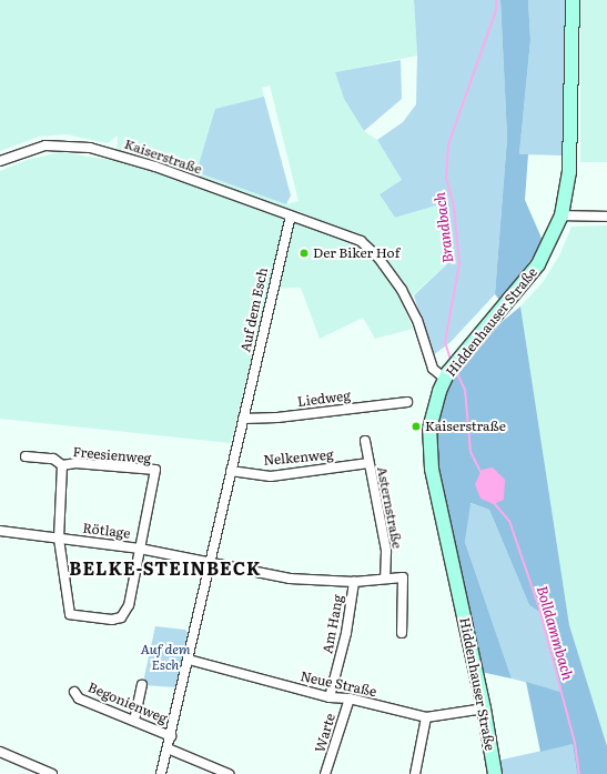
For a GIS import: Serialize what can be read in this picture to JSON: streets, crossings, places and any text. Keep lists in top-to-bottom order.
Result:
{
  "streets": {
    "main road": ["Hiddenhauser Straße"],
    "street": [
      "Kaiserstraße",
      "Auf dem Esch",
      "Liedweg",
      "Freesienweg",
      "Nelkenweg",
      "Asternstraße",
      "Rötlage",
      "Am Hang",
      "Neue Straße",
      "Begonienweg",
      "Warte"
    ]
  },
  "crossings": [
    ["Kaiserstraße", "Auf dem Esch"],
    ["Kaiserstraße", "Hiddenhauser Straße"],
    ["Auf dem Esch", "Liedweg"],
    ["Auf dem Esch", "Nelkenweg"],
    ["Auf dem Esch", "Rötlage"],
    ["Auf dem Esch", "Neue Straße"],
    ["Auf dem Esch", "Begonienweg"],
    ["Hiddenhauser Straße", "Neue Straße"],
    ["Freesienweg", "Rötlage"],
    ["Nelkenweg", "Asternstraße"],
    ["Asternstraße", "Rötlage"],
    ["Rötlage", "Am Hang"],
    ["Am Hang", "Neue Straße"],
    ["Neue Straße", "Warte"]
  ],
  "districts": ["BELKE-STEINBECK"],
  "water": ["Brandbach", "Bolldammbach"],
  "parks": ["Auf dem Esch"],
  "places": ["Der Biker Hof", "Kaiserstraße"]
}
